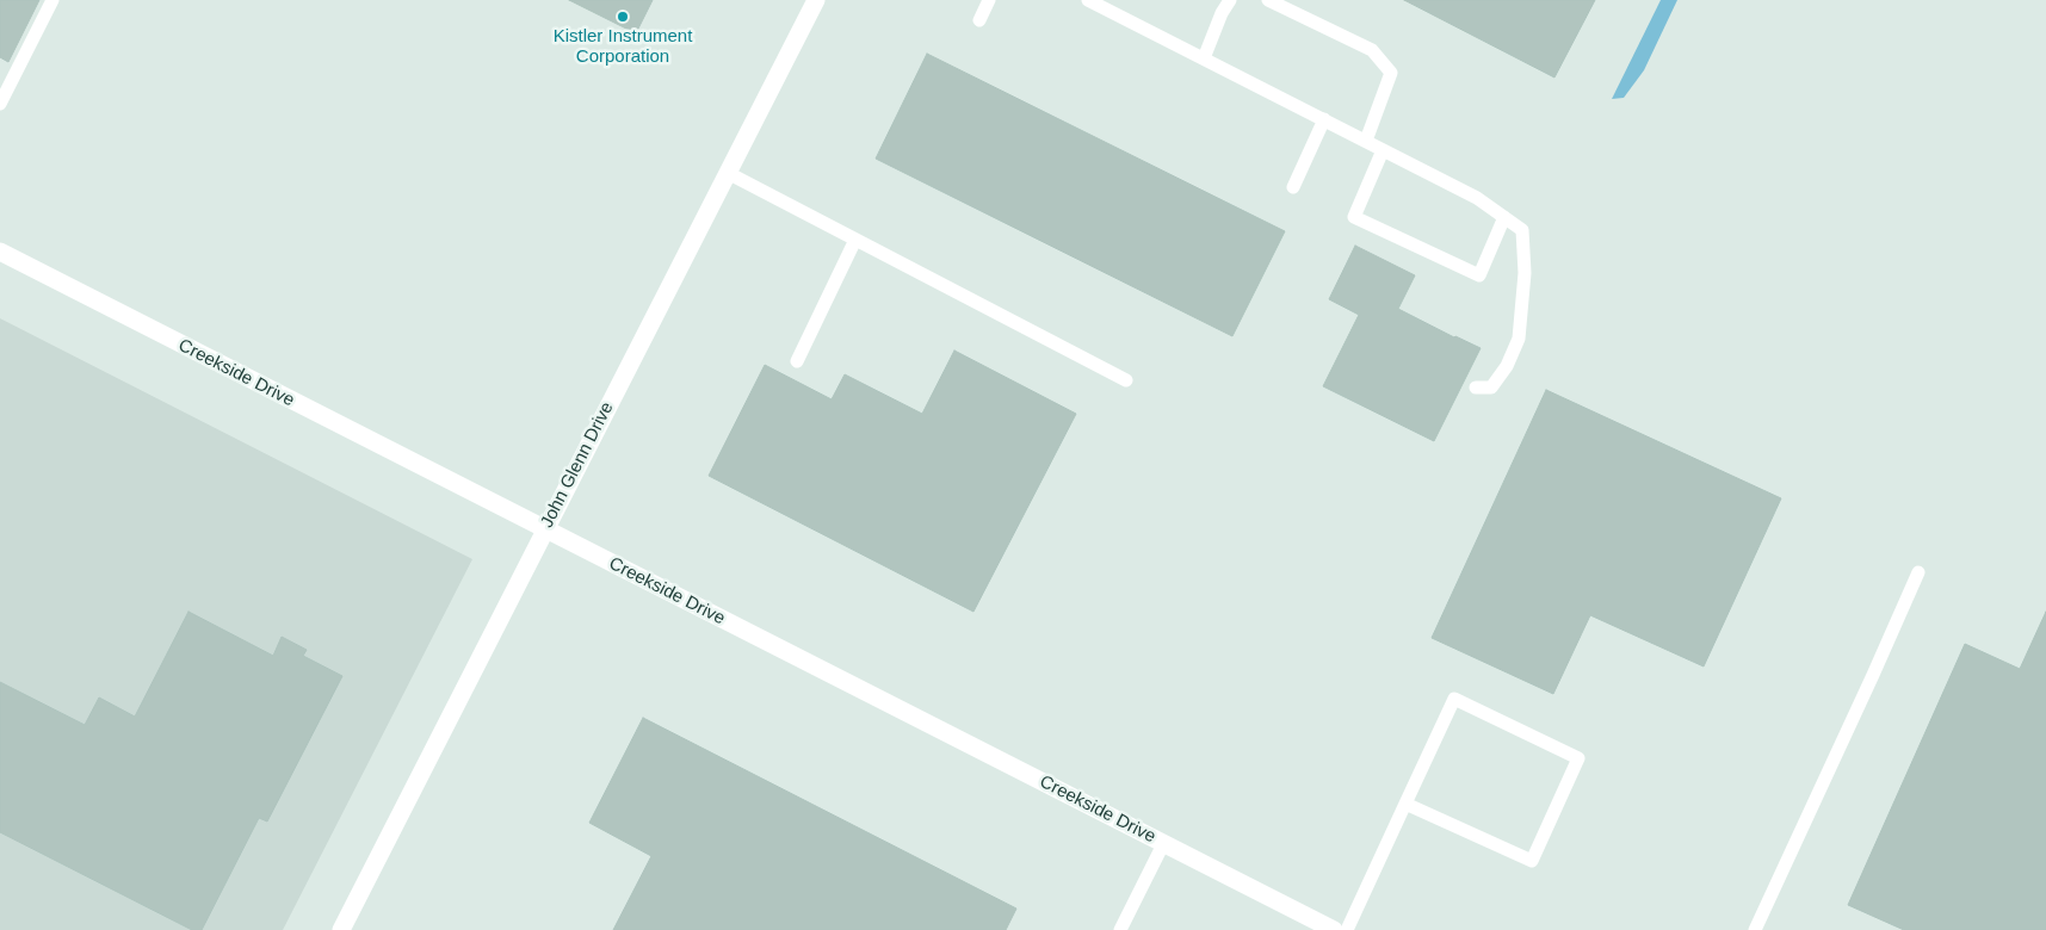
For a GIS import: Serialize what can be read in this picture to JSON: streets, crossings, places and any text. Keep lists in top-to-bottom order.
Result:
{
  "streets": {
    "street": ["Creekside Drive", "John Glenn Drive"]
  },
  "crossings": [
    ["Creekside Drive", "John Glenn Drive"]
  ],
  "places": ["Kistler Instrument Corporation"]
}
